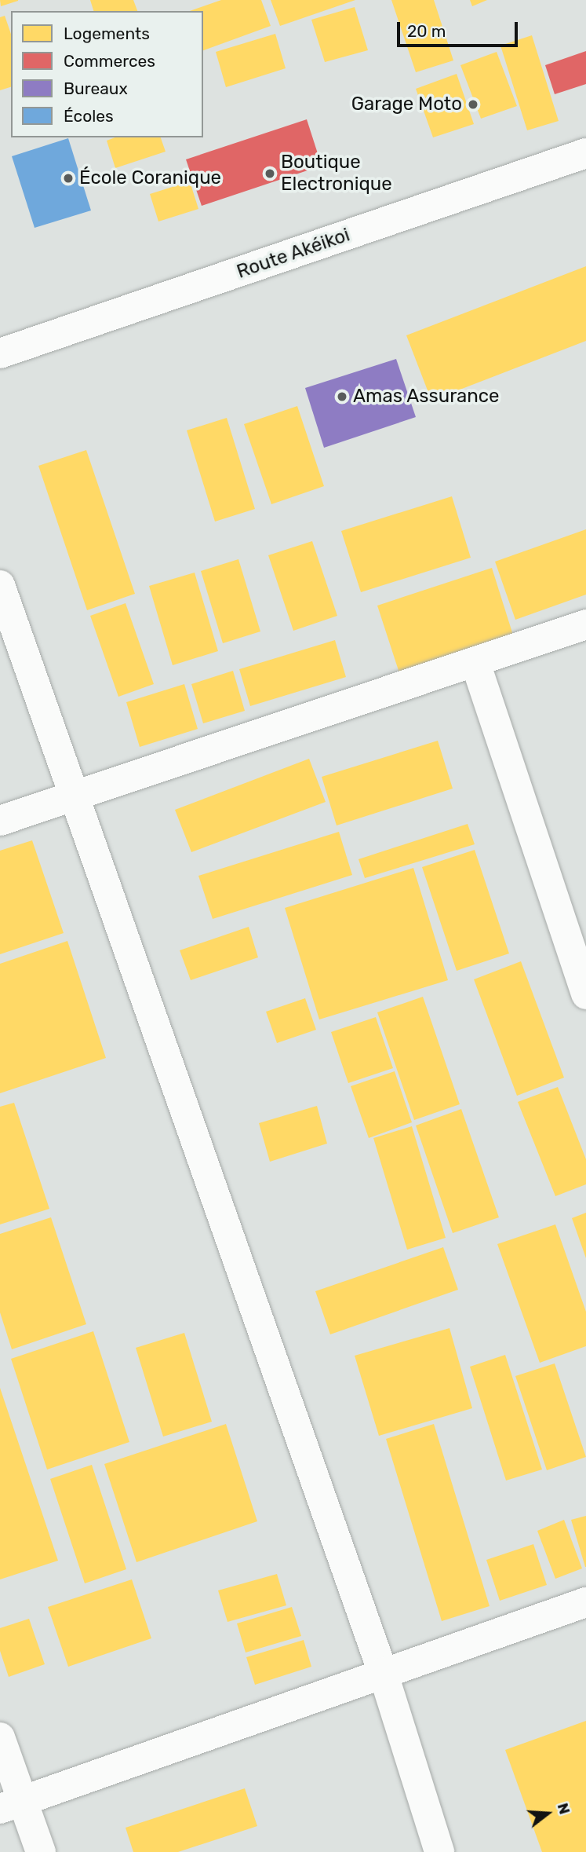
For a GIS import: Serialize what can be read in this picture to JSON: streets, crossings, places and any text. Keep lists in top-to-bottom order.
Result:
{
  "streets": {
    "street": ["Route Akéikoi"]
  },
  "places": [
    "Garage Moto",
    "Boutique Electronique",
    "École Coranique",
    "Amas Assurance"
  ],
  "legend": [
    "Logements",
    "Commerces",
    "Bureaux",
    "Écoles"
  ],
  "scale_bar": "20 m",
  "north": "right"
}
